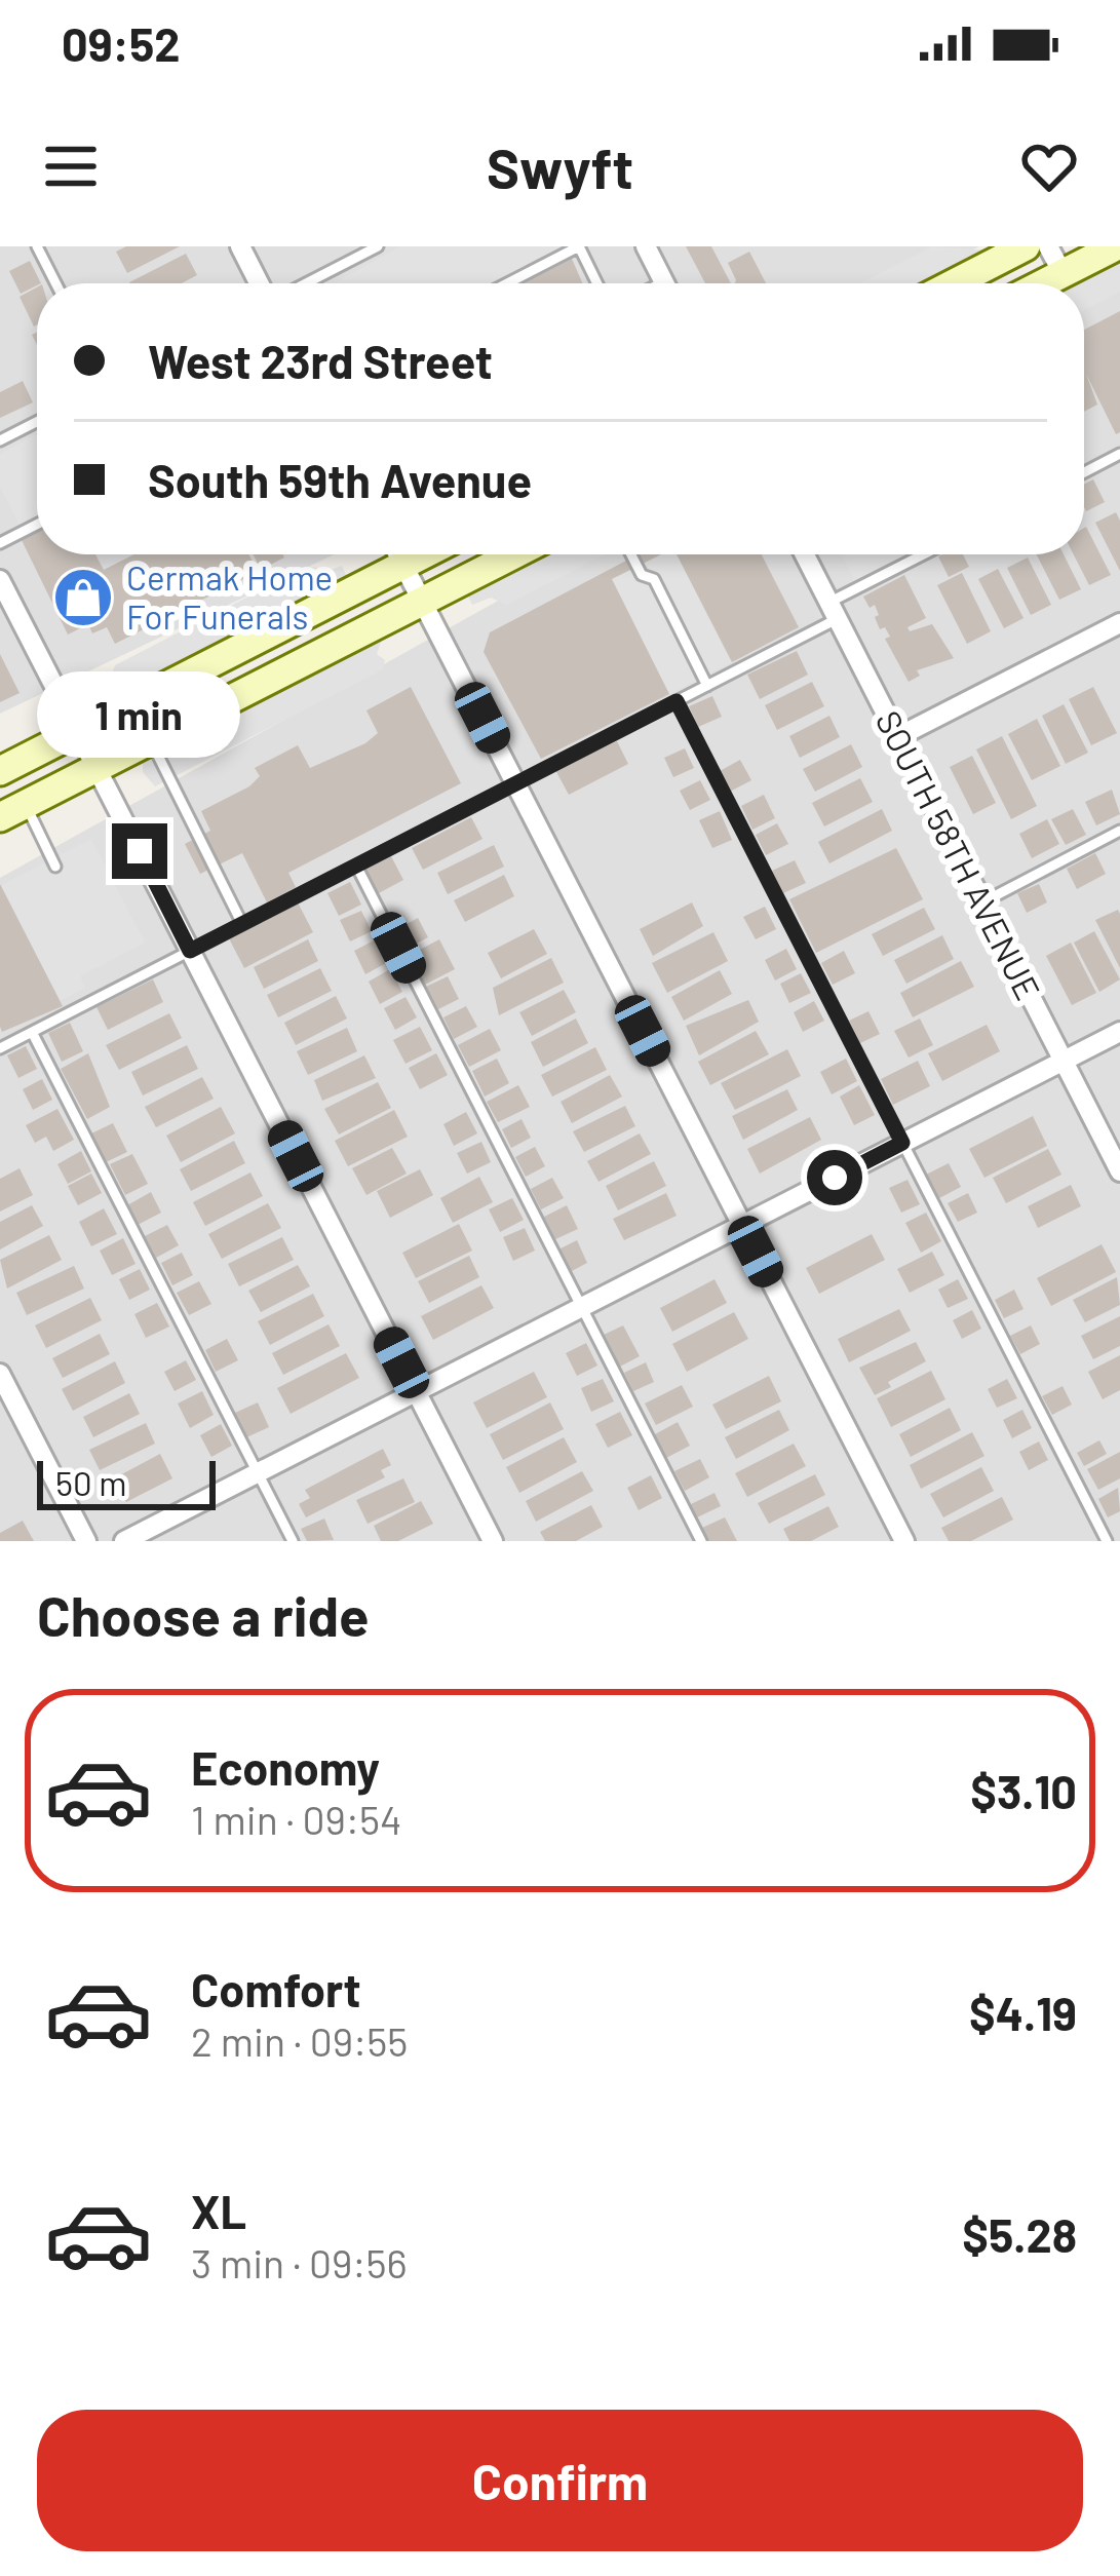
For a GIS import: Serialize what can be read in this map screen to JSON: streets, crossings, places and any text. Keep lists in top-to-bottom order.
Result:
{
  "streets": {
    "street": ["SOUTH 58TH AVENUE"]
  },
  "places": {
    "shop": ["Cermak Home For Funerals"]
  },
  "scale_bar": "50 m",
  "page": {
    "status": "09:52",
    "header": "Swyft",
    "banner": ["West 23rd Street", "South 59th Avenue"],
    "bubble": "1 min",
    "scale": "50 m",
    "heading": "Choose a ride",
    "list": [
      {
        "name": "Economy",
        "note": "1 min · 09:54",
        "value": "$3.10"
      },
      {
        "name": "Comfort",
        "note": "2 min · 09:55",
        "value": "$4.19"
      },
      {
        "name": "XL",
        "note": "3 min · 09:56",
        "value": "$5.28"
      }
    ],
    "buttons": "Confirm"
  }
}
